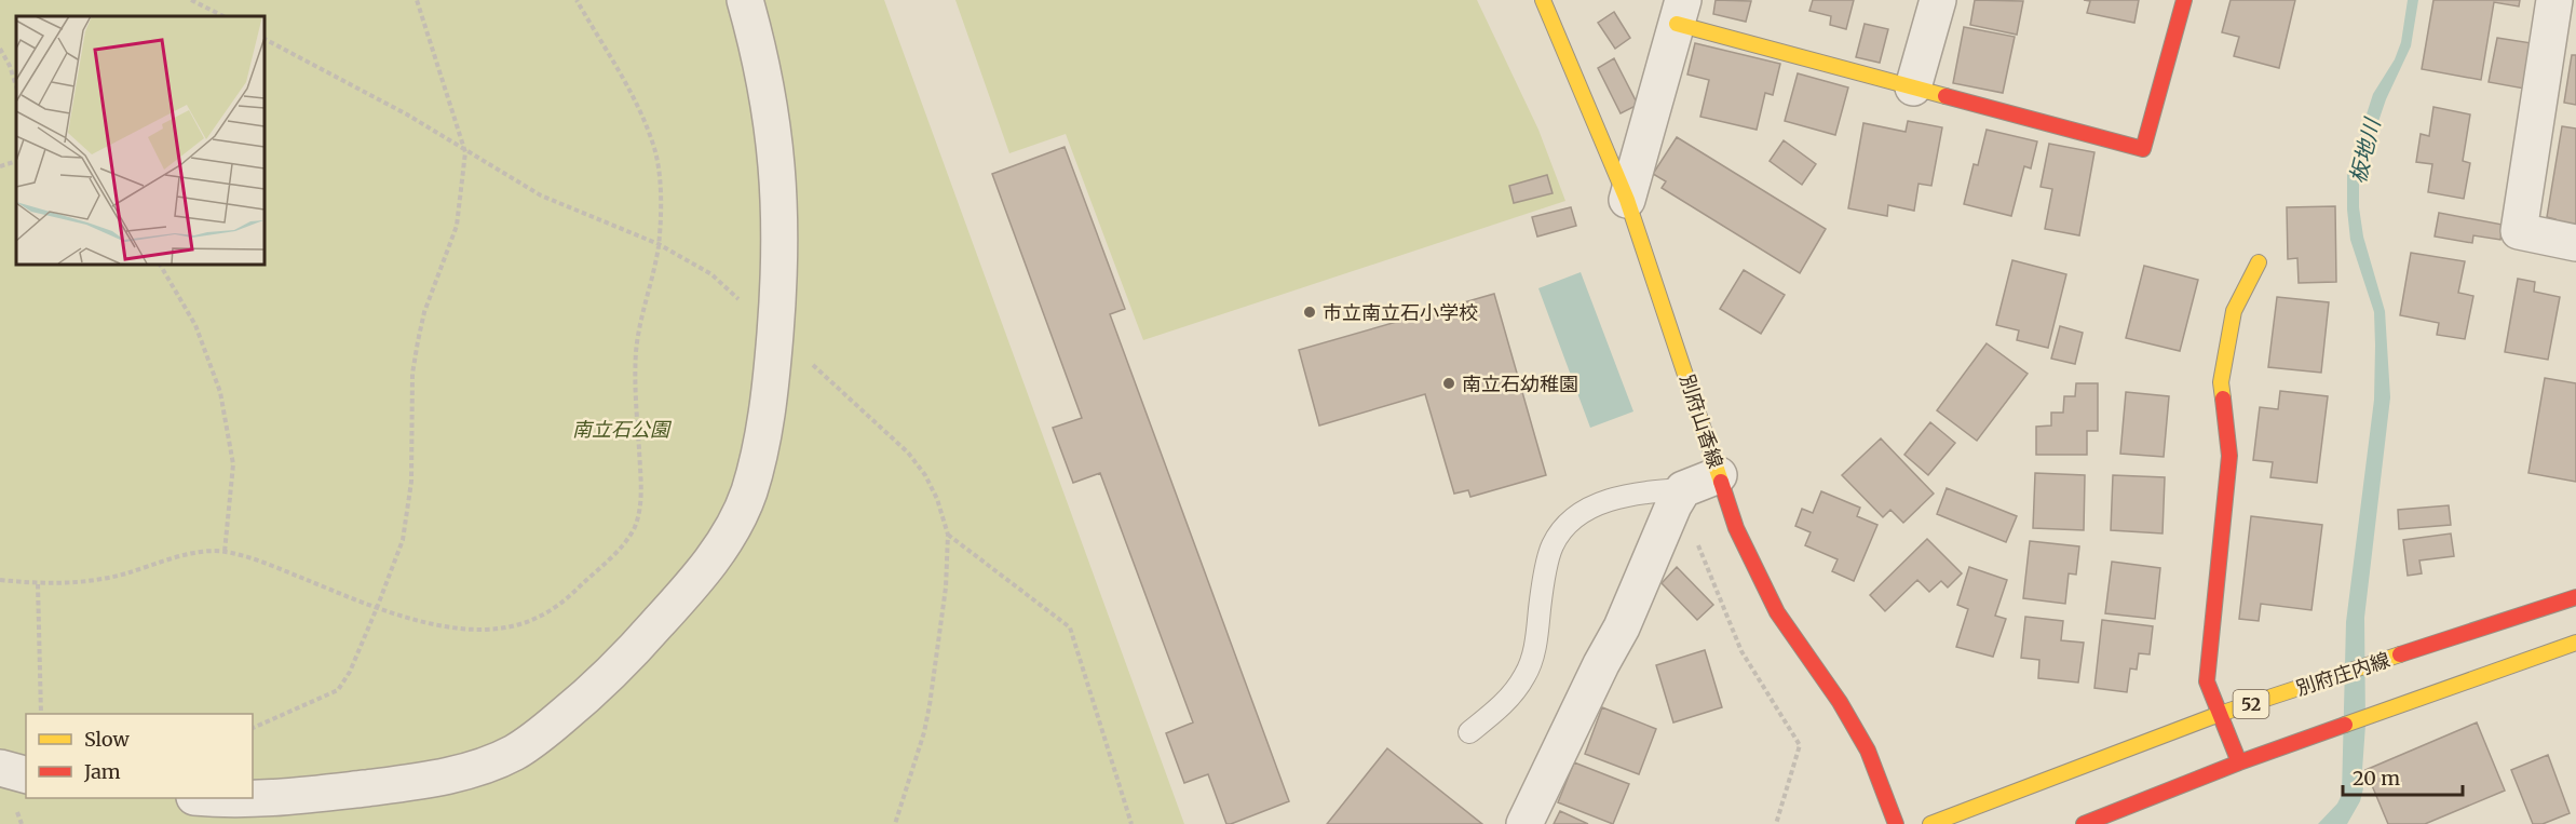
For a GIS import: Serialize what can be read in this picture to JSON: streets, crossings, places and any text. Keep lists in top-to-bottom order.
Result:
{
  "streets": {
    "main road": ["別府山香線", "別府庄内線", "52"]
  },
  "water": ["板地川"],
  "parks": ["南立石公園"],
  "places": ["市立南立石小学校", "南立石幼稚園"],
  "legend": ["Slow", "Jam"],
  "scale_bar": "20 m"
}
